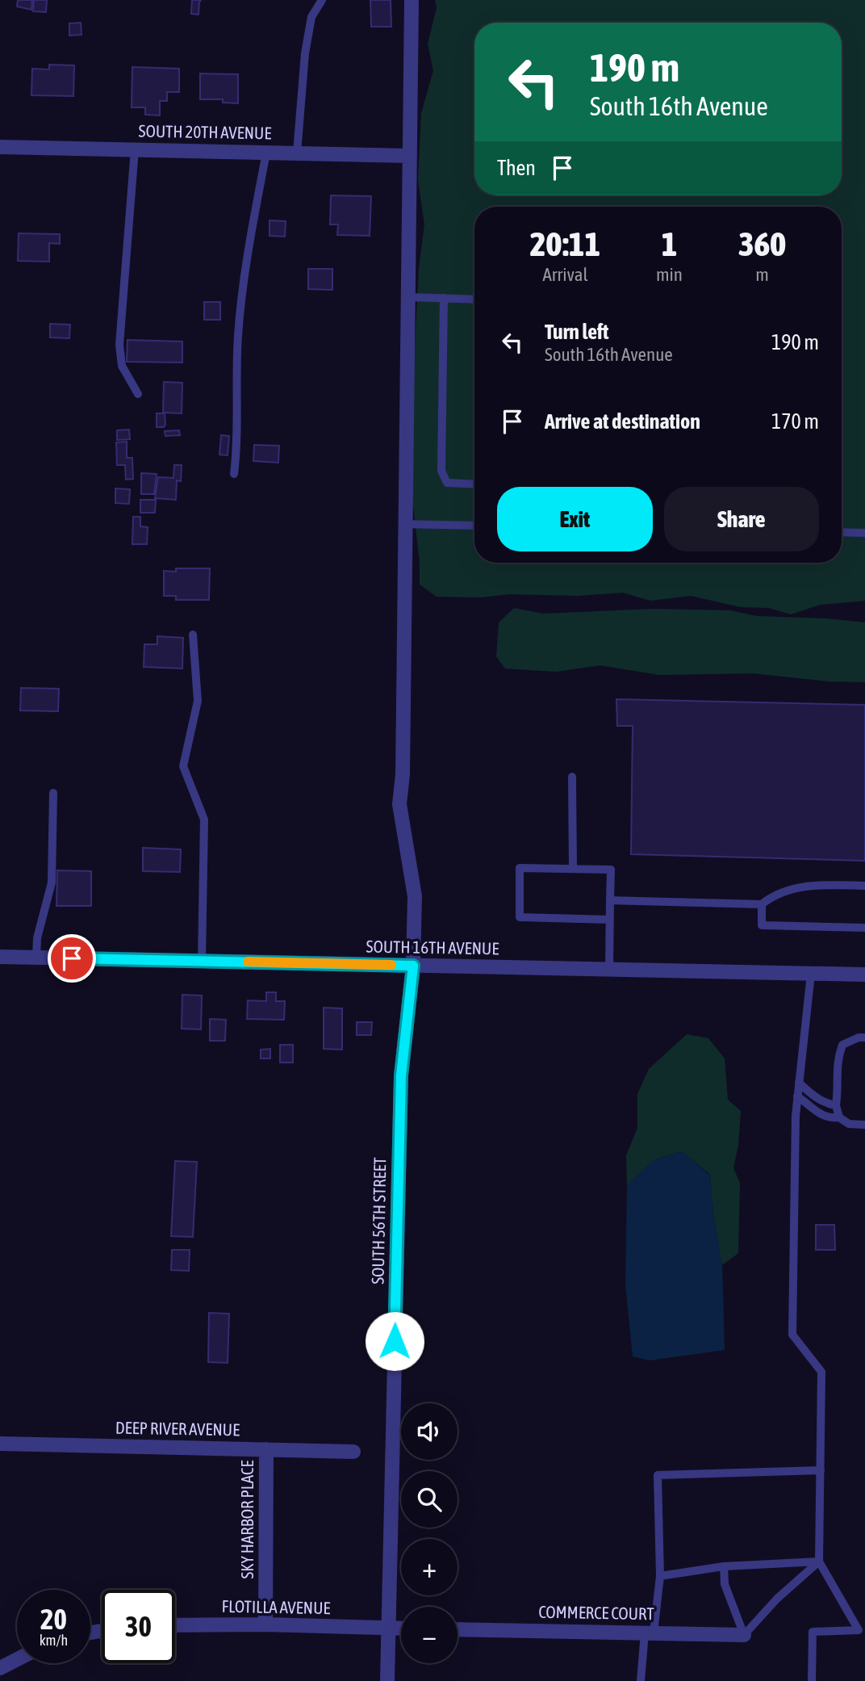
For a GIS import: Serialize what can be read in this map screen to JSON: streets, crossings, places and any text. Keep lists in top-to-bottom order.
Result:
{
  "streets": {
    "street": [
      "SOUTH 20TH AVENUE",
      "SOUTH 16TH AVENUE",
      "SOUTH 56TH STREET",
      "DEEP RIVER AVENUE",
      "SKY HARBOR PLACE",
      "FLOTILLA AVENUE",
      "COMMERCE COURT"
    ]
  },
  "crossings": [
    ["SOUTH 20TH AVENUE", "SOUTH 56TH STREET"],
    ["SOUTH 16TH AVENUE", "SOUTH 56TH STREET"],
    ["SOUTH 56TH STREET", "FLOTILLA AVENUE"],
    ["DEEP RIVER AVENUE", "SKY HARBOR PLACE"],
    ["SKY HARBOR PLACE", "FLOTILLA AVENUE"]
  ],
  "page": {
    "turn": ["190 m", "South 16th Avenue"],
    "then": "Then",
    "eta": [
      "20:11",
      "Arrival",
      "1",
      "min",
      "360",
      "m"
    ],
    "list": [
      {
        "name": "Turn left",
        "note": "South 16th Avenue",
        "value": "190 m"
      },
      {
        "name": "Arrive at destination",
        "value": "170 m"
      }
    ],
    "buttons": ["Exit", "Share"],
    "map_buttons": ["+", "−"],
    "speed": "20 km/h",
    "limit": "30"
  }
}
